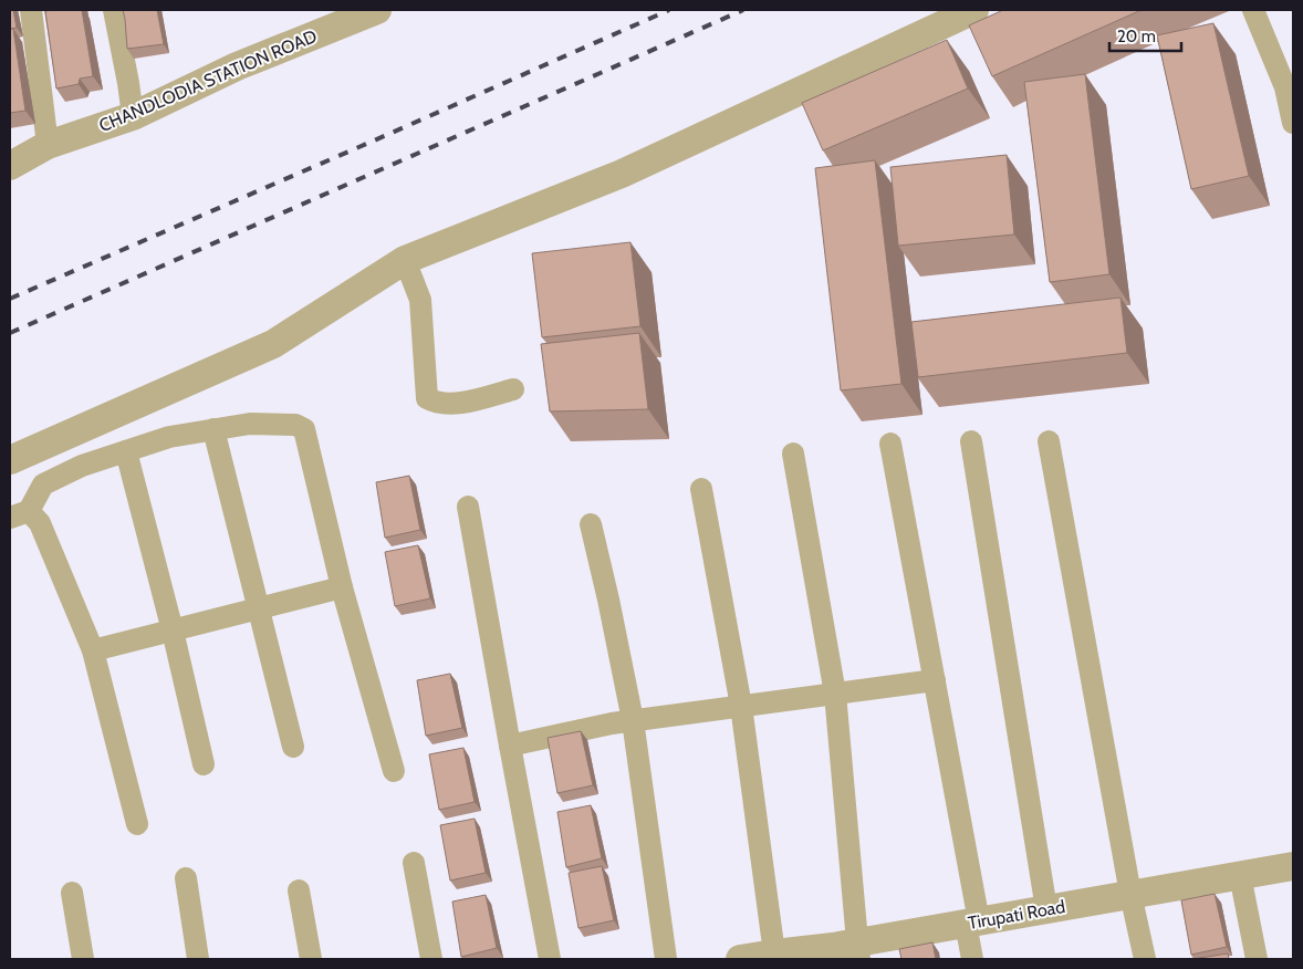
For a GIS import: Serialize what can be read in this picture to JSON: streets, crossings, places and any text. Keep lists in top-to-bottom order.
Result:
{
  "streets": {
    "street": ["CHANDLODIA STATION ROAD", "Tirupati Road"]
  },
  "scale_bar": "20 m"
}
